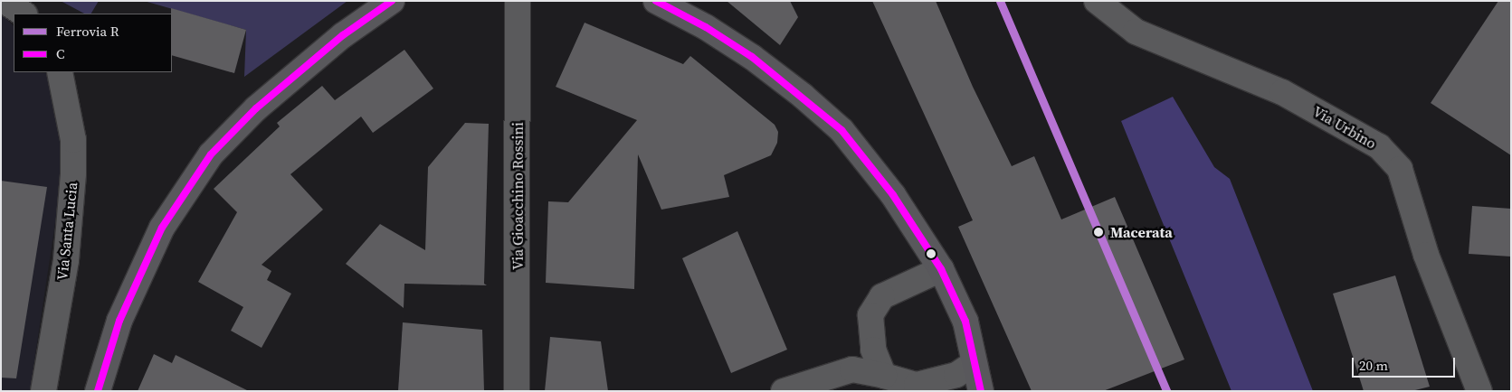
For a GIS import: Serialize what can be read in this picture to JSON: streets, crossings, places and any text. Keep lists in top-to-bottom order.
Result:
{
  "streets": {
    "street": ["Via Urbino", "Via Gioacchino Rossini", "Via Santa Lucia"]
  },
  "places": ["Macerata"],
  "lines": ["rail line R", "transit line C"],
  "legend": ["Ferrovia R", "C"],
  "scale_bar": "20 m"
}
